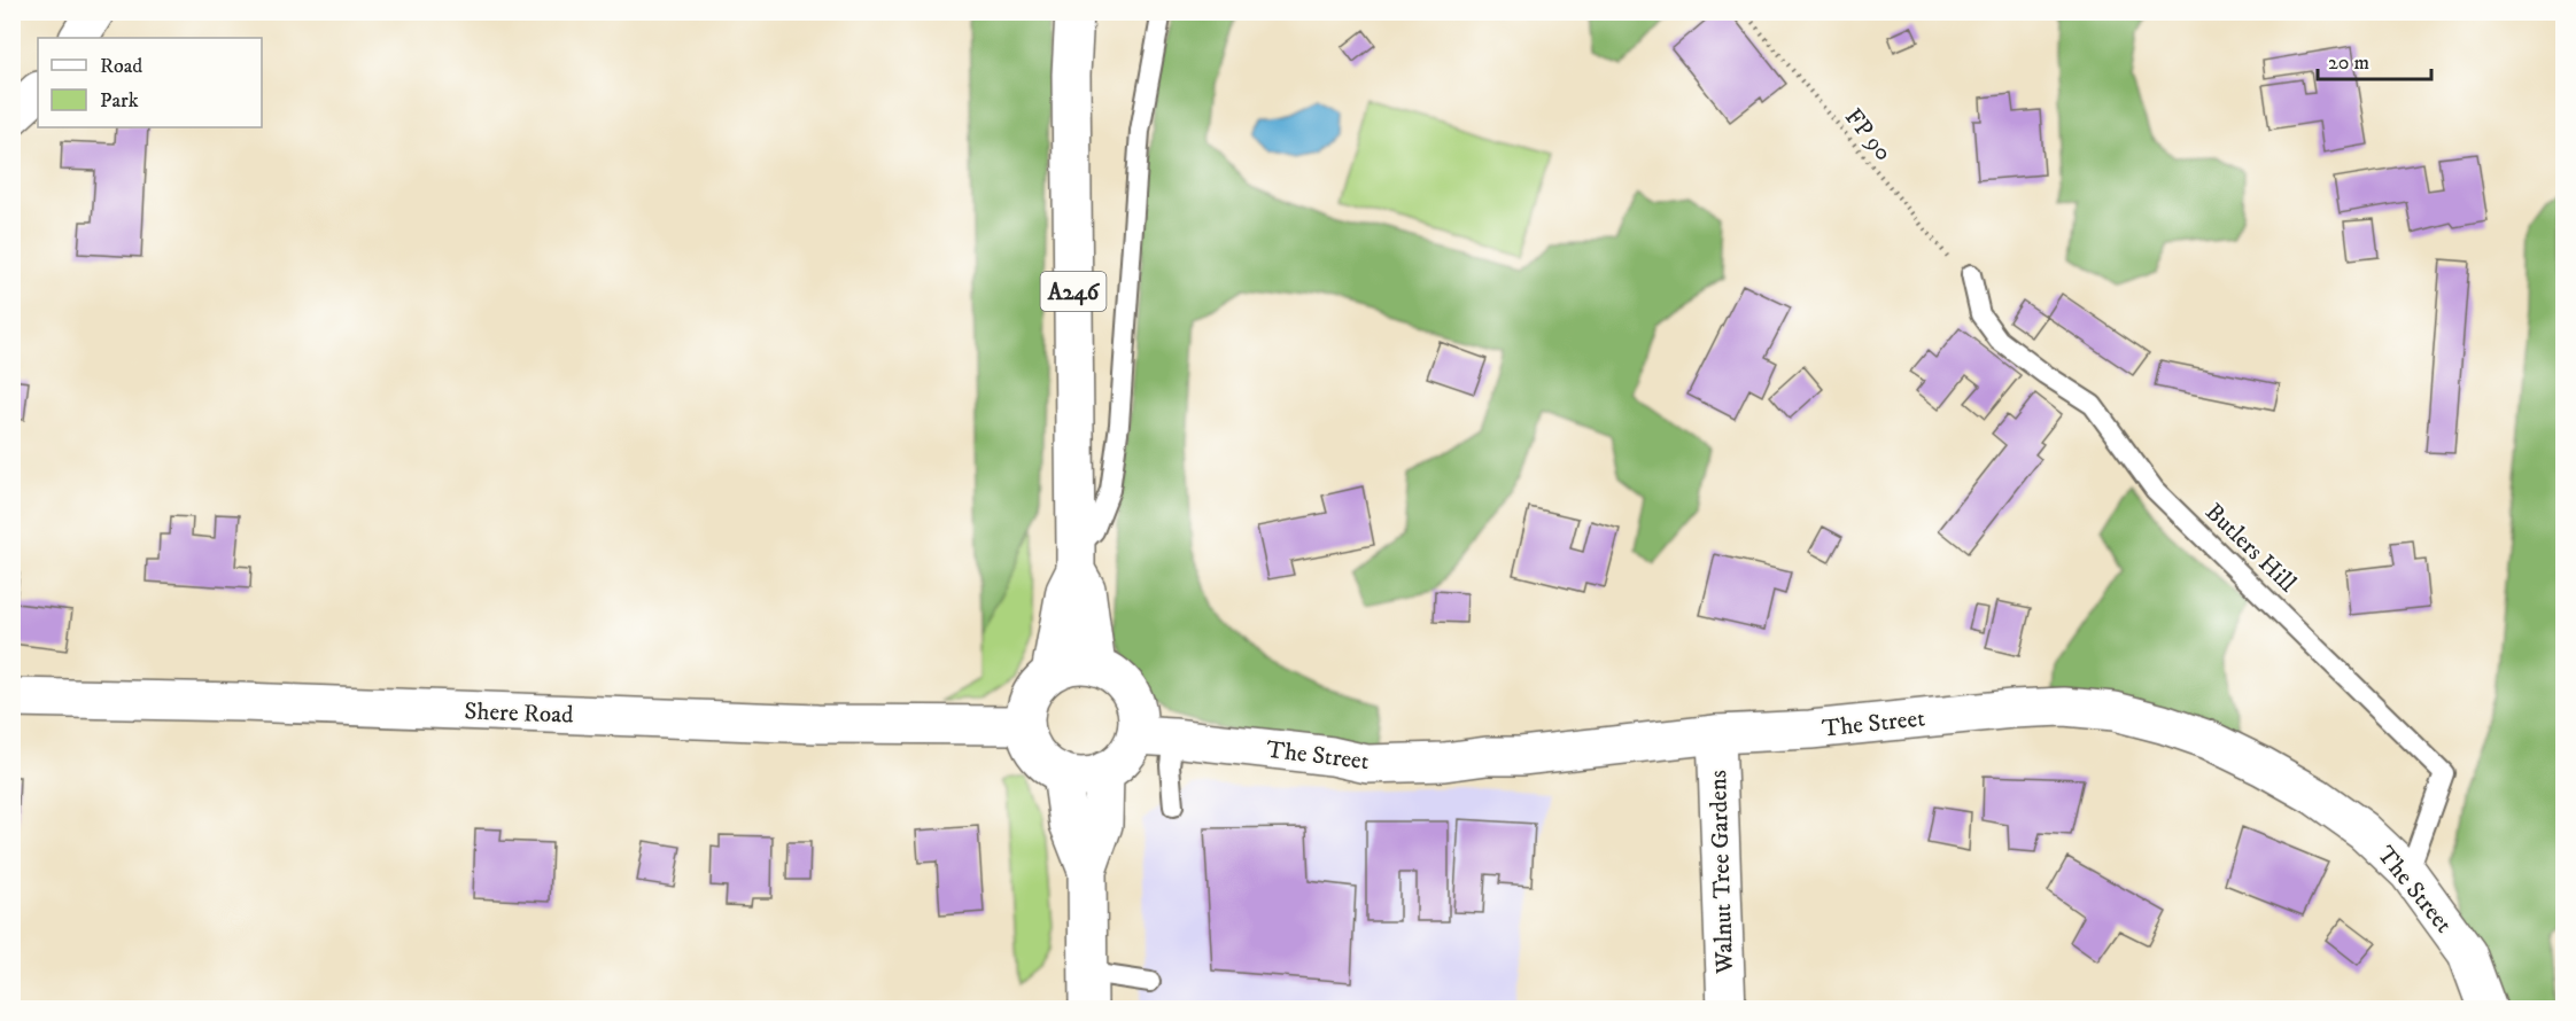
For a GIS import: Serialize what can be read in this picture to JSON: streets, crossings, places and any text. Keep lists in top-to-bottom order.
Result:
{
  "streets": {
    "street": [
      "A246",
      "Shere Road",
      "The Street",
      "Walnut Tree Gardens"
    ],
    "lane": ["Butlers Hill"],
    "path": ["FP 90"]
  },
  "crossings": [
    ["FP 90", "Butlers Hill"],
    ["A246", "Shere Road"],
    ["A246", "The Street"],
    ["Butlers Hill", "The Street"],
    ["Shere Road", "The Street"],
    ["The Street", "Walnut Tree Gardens"]
  ],
  "legend": ["Road", "Park"],
  "scale_bar": "20 m"
}
